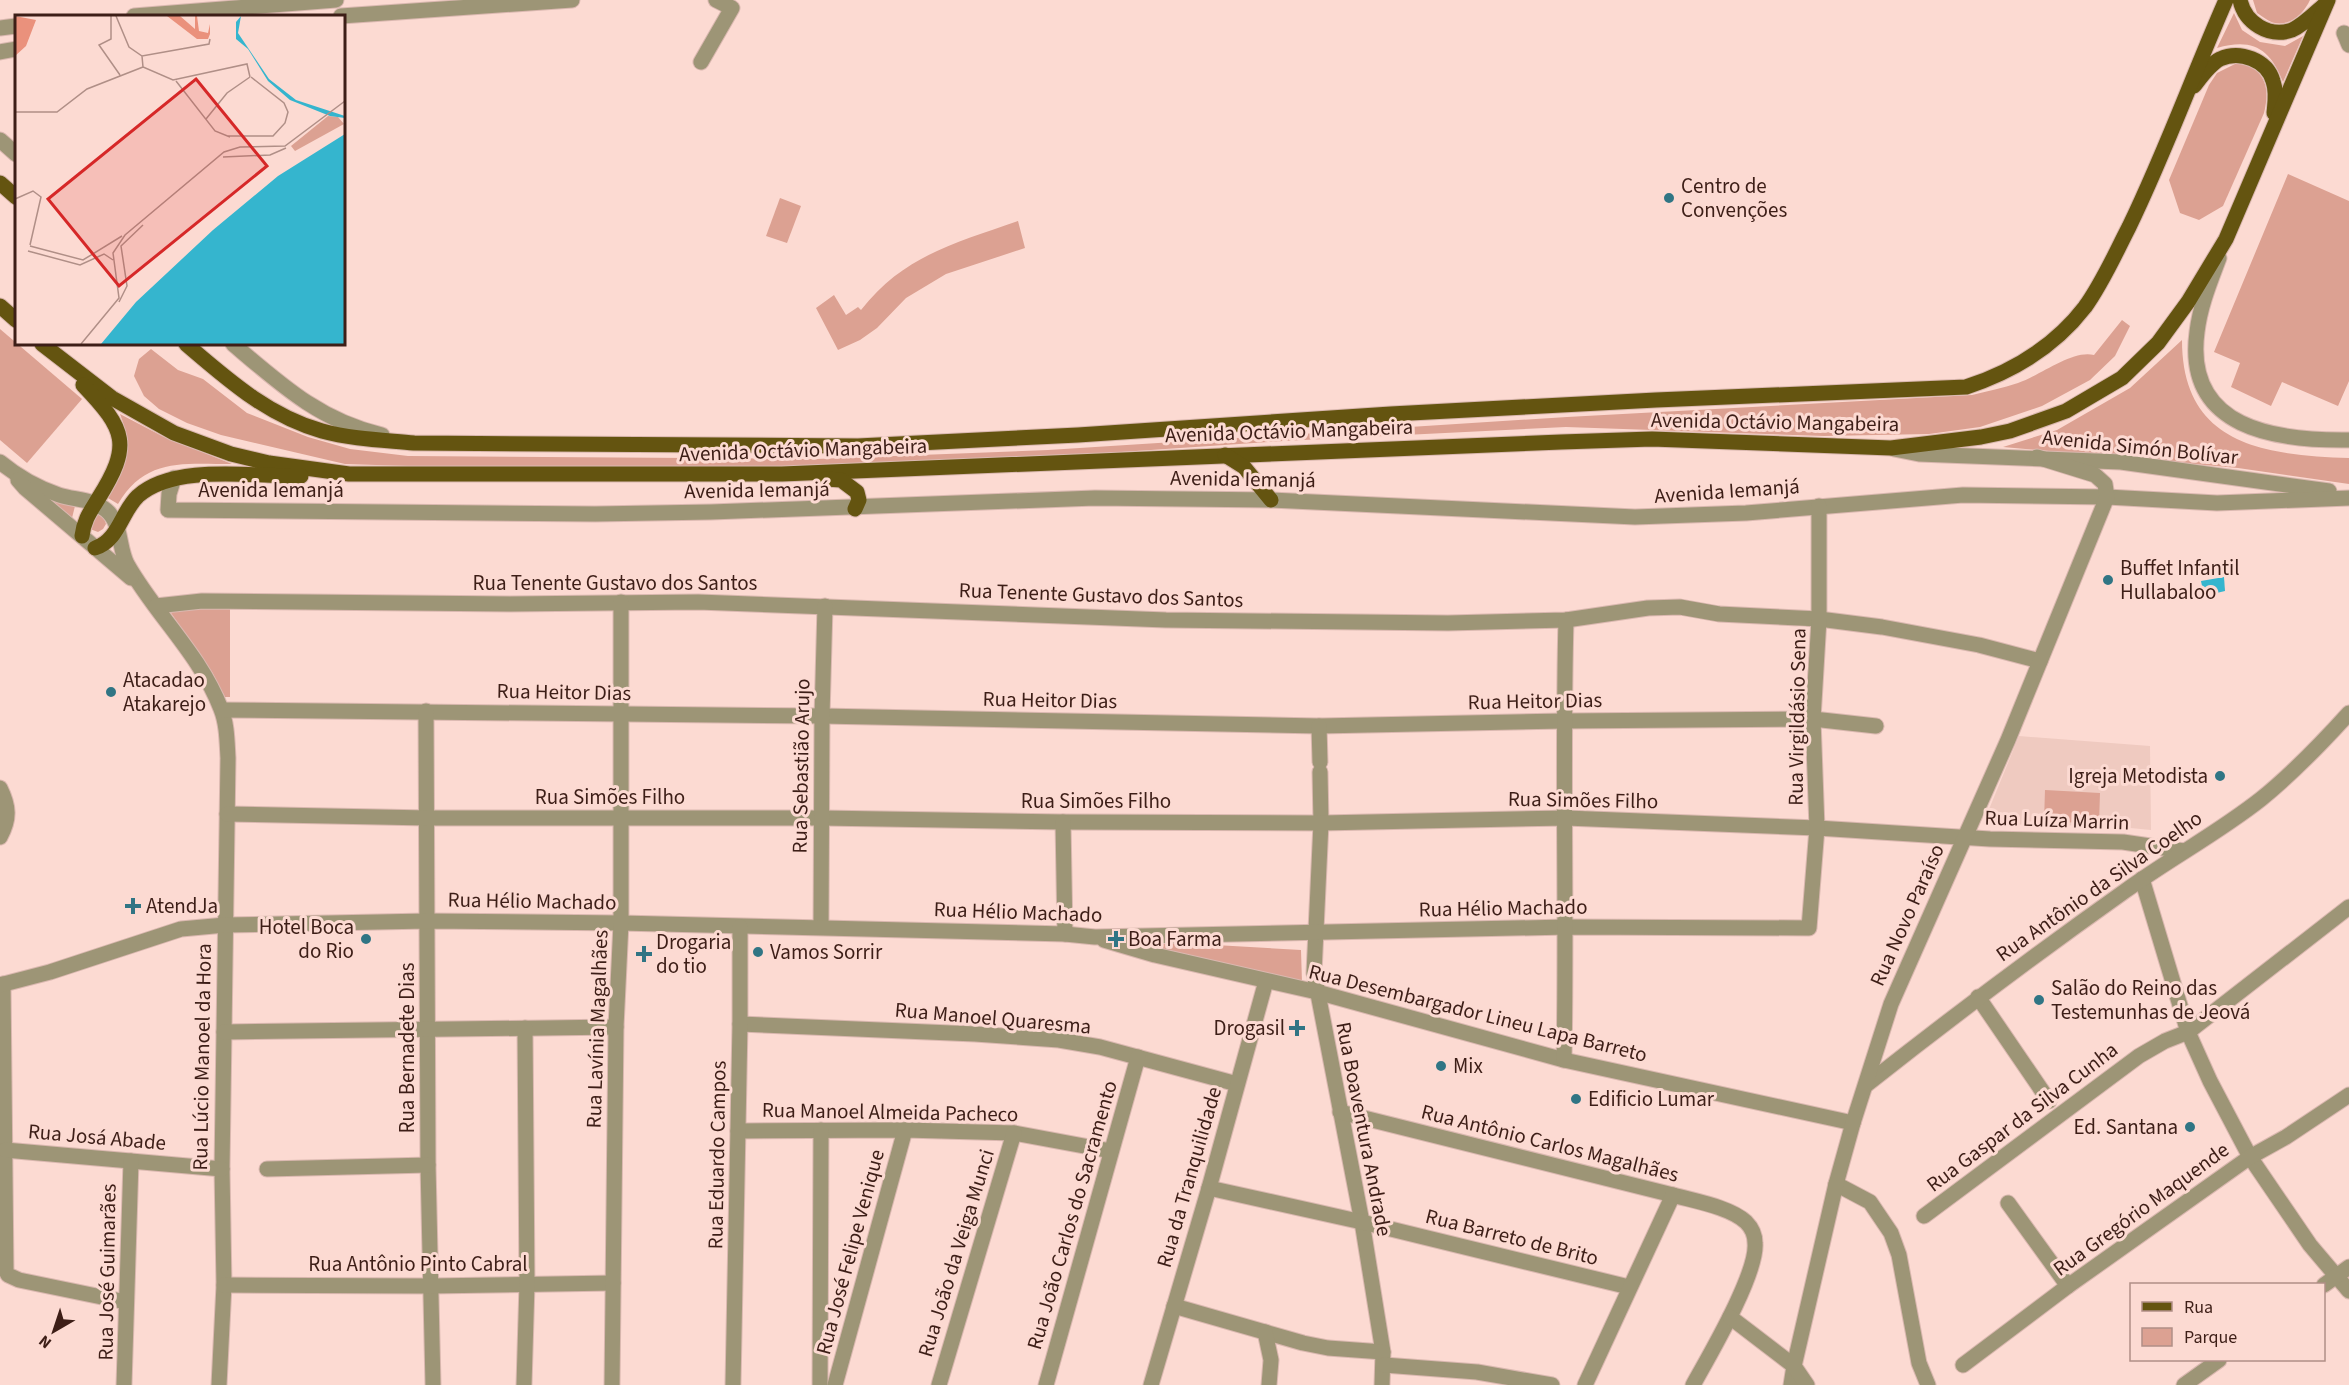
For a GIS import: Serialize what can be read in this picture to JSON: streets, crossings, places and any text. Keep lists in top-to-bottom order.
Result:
{
  "streets": {
    "main road": ["Avenida Octávio Mangabeira"],
    "street": [
      "Avenida Simón Bolívar",
      "Avenida Iemanjá",
      "Rua Tenente Gustavo dos Santos",
      "Rua Heitor Dias",
      "Rua Virgildásio Sena",
      "Rua Sebastião Arujo",
      "Rua Simões Filho",
      "Rua Luíza Marrin",
      "Rua Antônio da Silva Coelho",
      "Rua Hélio Machado",
      "Rua Novo Paraíso",
      "Rua Desembargador Lineu Lapa Barreto",
      "Rua Manoel Quaresma",
      "Rua Lavínia Magalhães",
      "Rua Bernadete Dias",
      "Rua Lúcio Manoel da Hora",
      "Rua Manoel Almeida Pacheco",
      "Rua Gaspar da Silva Cunha",
      "Rua Boaventura Andrade",
      "Rua Josá Abade",
      "Rua Antônio Carlos Magalhães",
      "Rua Eduardo Campos",
      "Rua da Tranquilidade",
      "Rua Gregório Maquende",
      "Rua João Carlos do Sacramento",
      "Rua Barreto de Brito",
      "Rua José Felipe Venique",
      "Rua João da Veiga Munci",
      "Rua Antônio Pinto Cabral",
      "Rua José Guimarães"
    ]
  },
  "crossings": [
    ["Avenida Octávio Mangabeira", "Avenida Simón Bolívar"],
    ["Avenida Simón Bolívar", "Avenida Iemanjá"],
    ["Avenida Iemanjá", "Rua Virgildásio Sena"],
    ["Avenida Iemanjá", "Rua Novo Paraíso"],
    ["Rua Tenente Gustavo dos Santos", "Rua Virgildásio Sena"],
    ["Rua Tenente Gustavo dos Santos", "Rua Sebastião Arujo"],
    ["Rua Tenente Gustavo dos Santos", "Rua Novo Paraíso"],
    ["Rua Tenente Gustavo dos Santos", "Rua Lavínia Magalhães"],
    ["Rua Tenente Gustavo dos Santos", "Rua Lúcio Manoel da Hora"],
    ["Rua Heitor Dias", "Rua Virgildásio Sena"],
    ["Rua Heitor Dias", "Rua Sebastião Arujo"],
    ["Rua Heitor Dias", "Rua Lavínia Magalhães"],
    ["Rua Heitor Dias", "Rua Bernadete Dias"],
    ["Rua Heitor Dias", "Rua Lúcio Manoel da Hora"],
    ["Rua Heitor Dias", "Rua Boaventura Andrade"],
    ["Rua Virgildásio Sena", "Rua Simões Filho"],
    ["Rua Virgildásio Sena", "Rua Hélio Machado"],
    ["Rua Sebastião Arujo", "Rua Simões Filho"],
    ["Rua Sebastião Arujo", "Rua Hélio Machado"],
    ["Rua Simões Filho", "Rua Luíza Marrin"],
    ["Rua Simões Filho", "Rua Novo Paraíso"],
    ["Rua Simões Filho", "Rua Lavínia Magalhães"],
    ["Rua Simões Filho", "Rua Bernadete Dias"],
    ["Rua Simões Filho", "Rua Lúcio Manoel da Hora"],
    ["Rua Simões Filho", "Rua Boaventura Andrade"],
    ["Rua Luíza Marrin", "Rua Antônio da Silva Coelho"],
    ["Rua Luíza Marrin", "Rua Novo Paraíso"],
    ["Rua Antônio da Silva Coelho", "Rua Novo Paraíso"],
    ["Rua Hélio Machado", "Rua Desembargador Lineu Lapa Barreto"],
    ["Rua Hélio Machado", "Rua Lavínia Magalhães"],
    ["Rua Hélio Machado", "Rua Bernadete Dias"],
    ["Rua Hélio Machado", "Rua Lúcio Manoel da Hora"],
    ["Rua Hélio Machado", "Rua Boaventura Andrade"],
    ["Rua Hélio Machado", "Rua Eduardo Campos"],
    ["Rua Novo Paraíso", "Rua Desembargador Lineu Lapa Barreto"],
    ["Rua Desembargador Lineu Lapa Barreto", "Rua Boaventura Andrade"],
    ["Rua Desembargador Lineu Lapa Barreto", "Rua da Tranquilidade"],
    ["Rua Manoel Quaresma", "Rua Eduardo Campos"],
    ["Rua Manoel Quaresma", "Rua da Tranquilidade"],
    ["Rua Manoel Quaresma", "Rua João Carlos do Sacramento"],
    ["Rua Lavínia Magalhães", "Rua Antônio Pinto Cabral"],
    ["Rua Bernadete Dias", "Rua Antônio Pinto Cabral"],
    ["Rua Lúcio Manoel da Hora", "Rua Josá Abade"],
    ["Rua Lúcio Manoel da Hora", "Rua Antônio Pinto Cabral"],
    ["Rua Manoel Almeida Pacheco", "Rua Eduardo Campos"],
    ["Rua Manoel Almeida Pacheco", "Rua João Carlos do Sacramento"],
    ["Rua Manoel Almeida Pacheco", "Rua José Felipe Venique"],
    ["Rua Manoel Almeida Pacheco", "Rua João da Veiga Munci"],
    ["Rua Boaventura Andrade", "Rua Antônio Carlos Magalhães"],
    ["Rua Boaventura Andrade", "Rua Barreto de Brito"],
    ["Rua Josá Abade", "Rua José Guimarães"],
    ["Rua da Tranquilidade", "Rua Barreto de Brito"]
  ],
  "places": {
    "other": [
      "Centro de Convenções",
      "Buffet Infantil Hullabaloo",
      "Atacadao Atakarejo",
      "Igreja Metodista",
      "Hotel Boca do Rio",
      "Vamos Sorrir",
      "Salão do Reino das Testemunhas de Jeová",
      "Mix",
      "Edificio Lumar",
      "Ed. Santana"
    ],
    "health": [
      "AtendJa",
      "Boa Farma",
      "Drogaria do tio",
      "Drogasil"
    ]
  },
  "legend": ["Rua", "Parque"],
  "north": "bottom left"
}
